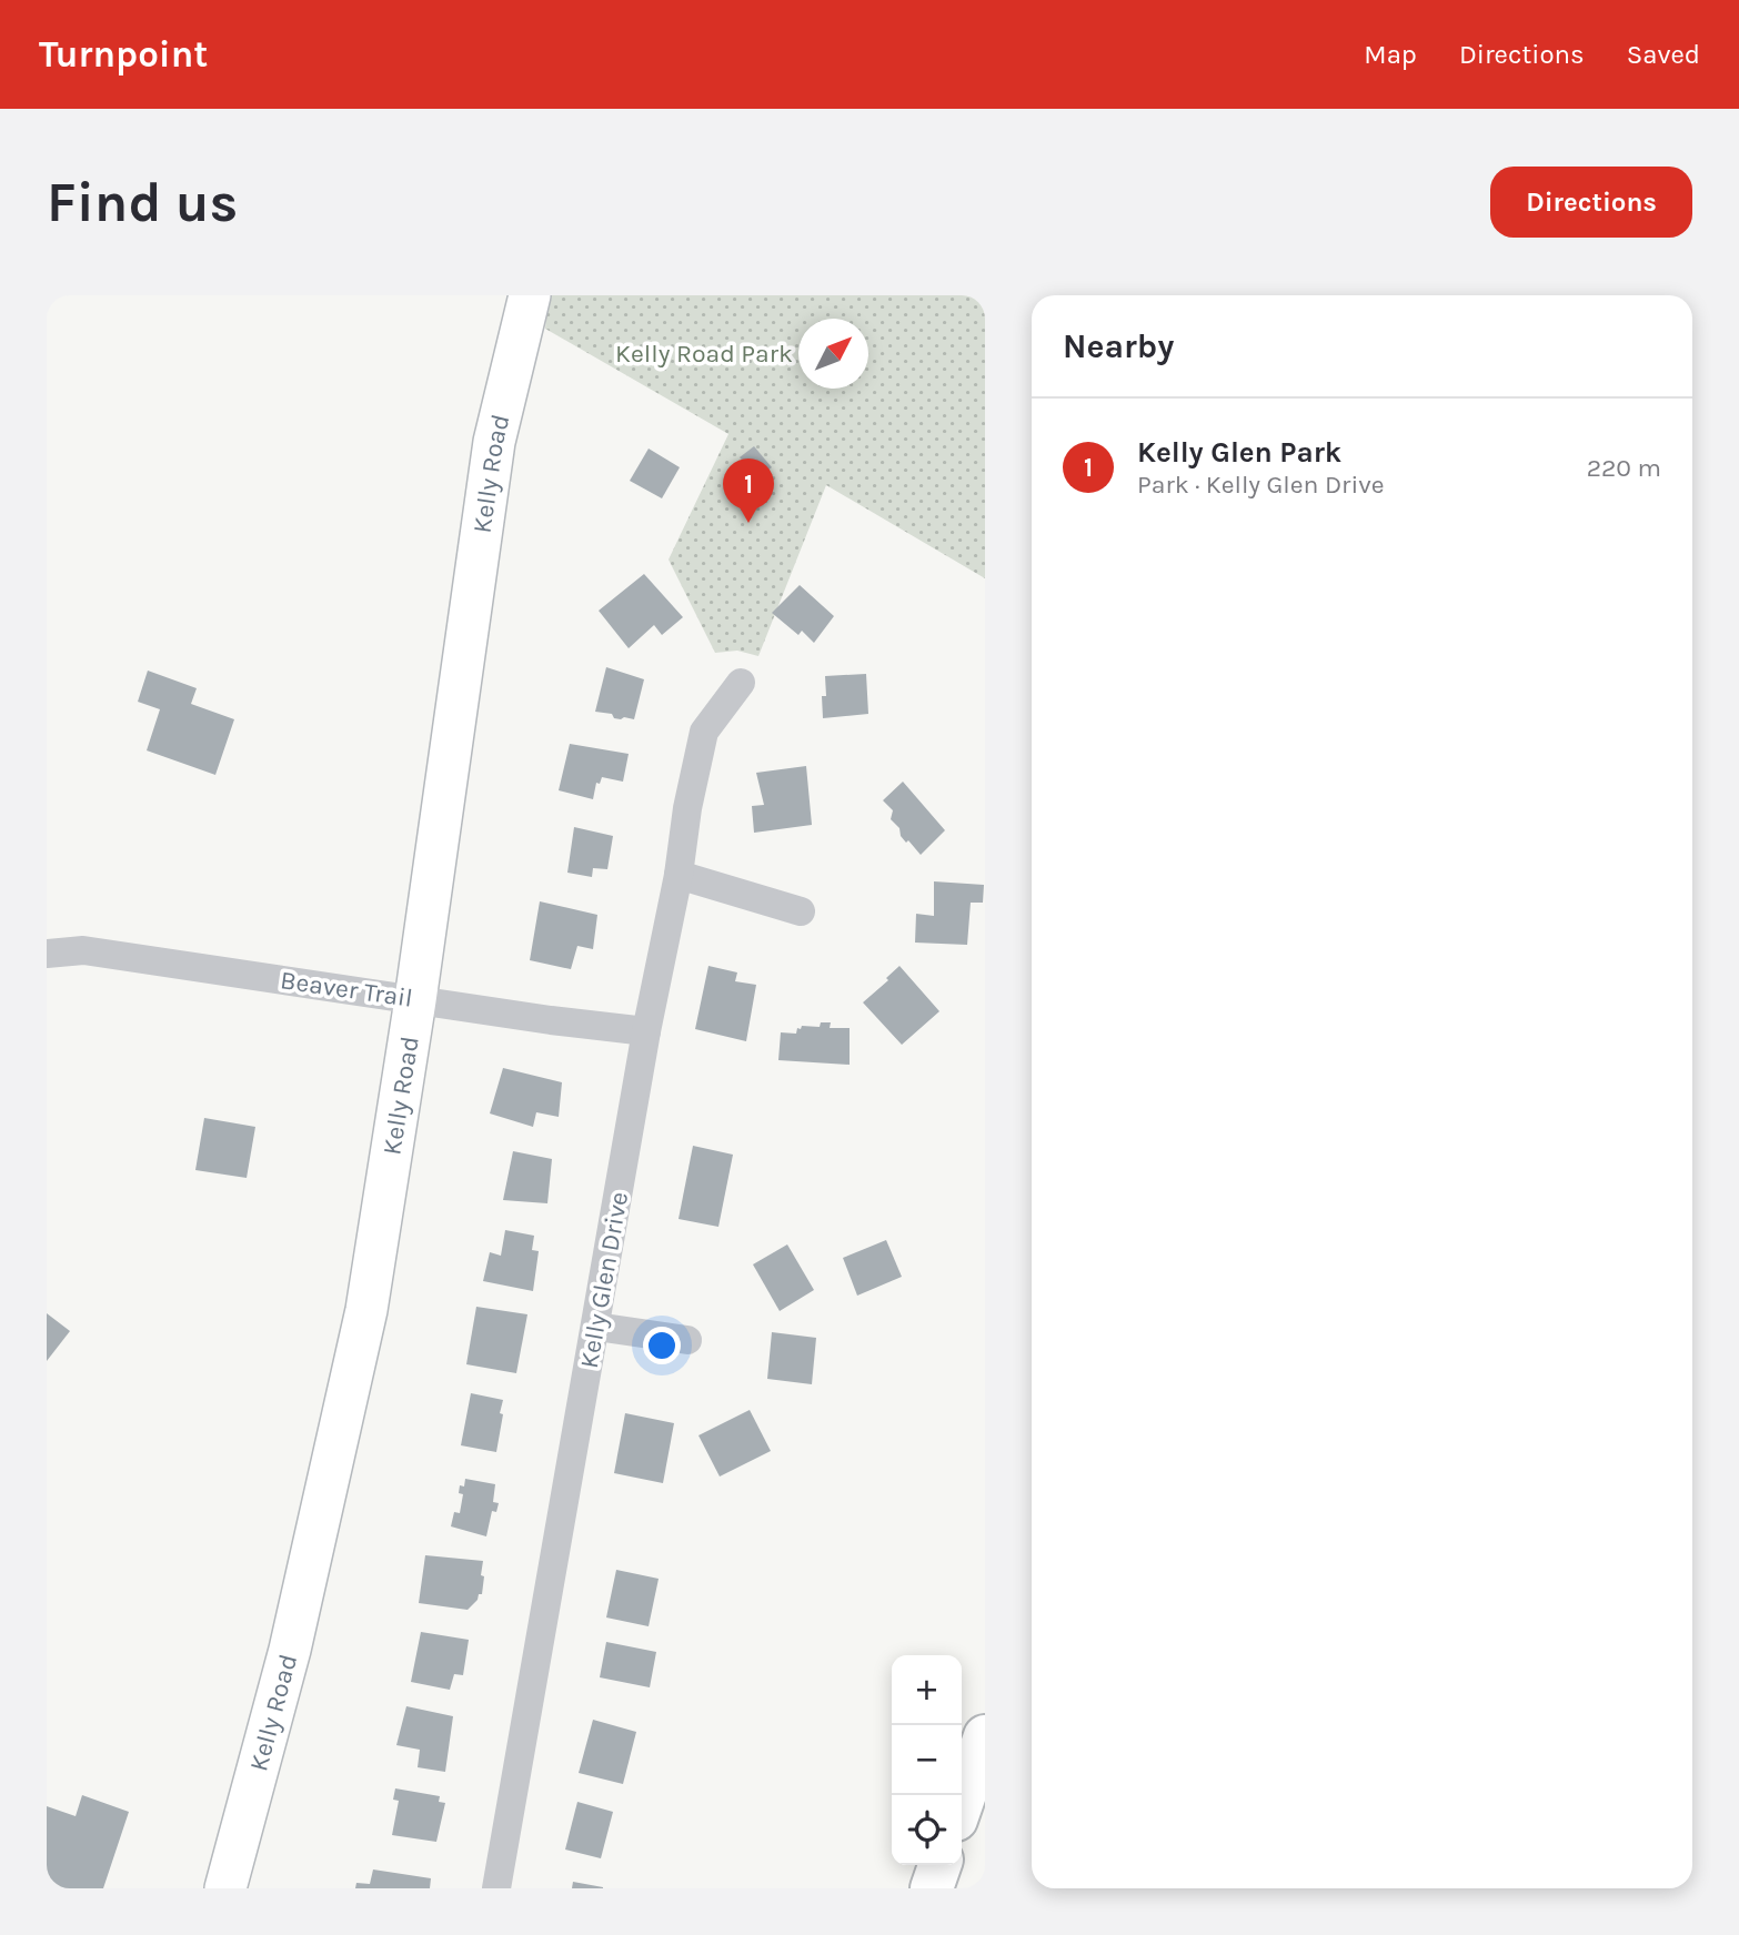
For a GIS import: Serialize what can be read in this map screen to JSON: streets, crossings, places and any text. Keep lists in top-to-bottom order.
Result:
{
  "streets": {
    "street": ["Kelly Road", "Beaver Trail", "Kelly Glen Drive"]
  },
  "crossings": [
    ["Kelly Road", "Beaver Trail"],
    ["Beaver Trail", "Kelly Glen Drive"]
  ],
  "parks": ["Kelly Road Park"],
  "north": "top right",
  "page": {
    "header": "Turnpoint",
    "nav": ["Map", "Directions", "Saved"],
    "buttons": "Directions",
    "title": "Find us",
    "heading": "Nearby",
    "list": [
      {
        "mark": "1",
        "name": "Kelly Glen Park",
        "note": "Park · Kelly Glen Drive",
        "value": "220 m"
      }
    ],
    "pins": "1",
    "map_buttons": ["+", "−"]
  }
}
